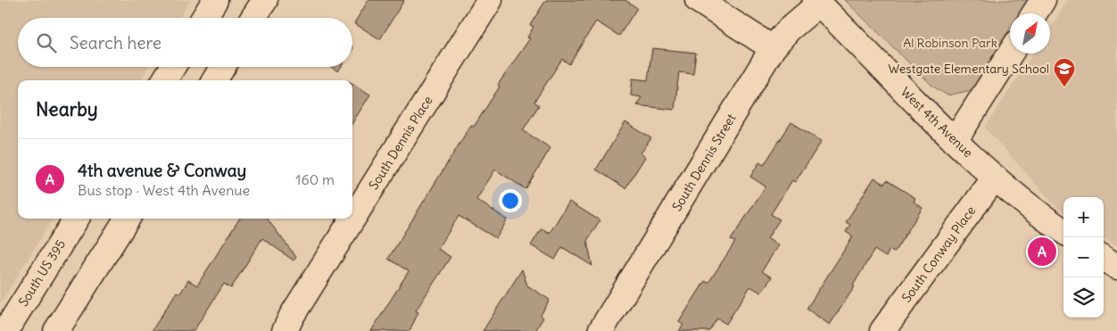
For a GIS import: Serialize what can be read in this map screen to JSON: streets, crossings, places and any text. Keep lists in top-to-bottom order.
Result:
{
  "streets": {
    "main road": [
      "West 4th Avenue",
      "South Dennis Place",
      "South Dennis Street",
      "South Conway Place",
      "South US 395"
    ]
  },
  "crossings": [
    ["West 4th Avenue", "South Dennis Street"],
    ["West 4th Avenue", "South Conway Place"]
  ],
  "parks": ["Al Robinson Park"],
  "places": {
    "school or university": ["Westgate Elementary School"]
  },
  "north": "top right",
  "page": {
    "search": "Search here",
    "heading": "Nearby",
    "list": [
      {
        "mark": "A",
        "name": "4th avenue & Conway",
        "note": "Bus stop · West 4th Avenue",
        "value": "160 m"
      }
    ],
    "map_buttons": ["+", "−"],
    "pins": "A"
  }
}
